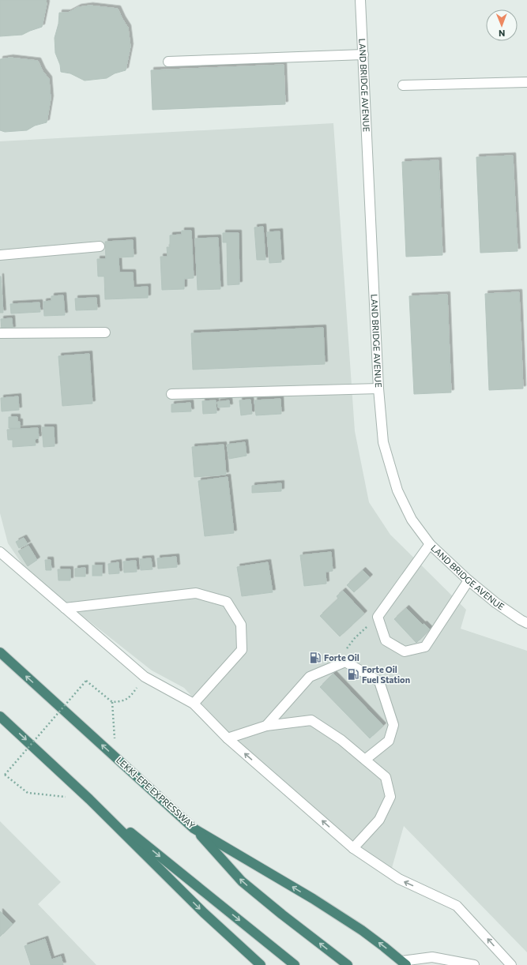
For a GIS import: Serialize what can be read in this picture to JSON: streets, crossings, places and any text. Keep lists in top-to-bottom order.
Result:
{
  "streets": {
    "highway": ["LEKKI-EPE EXPRESSWAY"],
    "street": ["LAND BRIDGE AVENUE"]
  },
  "places": {
    "fuel station": ["Forte Oil", "Forte Oil Fuel Station"]
  },
  "north": "bottom"
}
